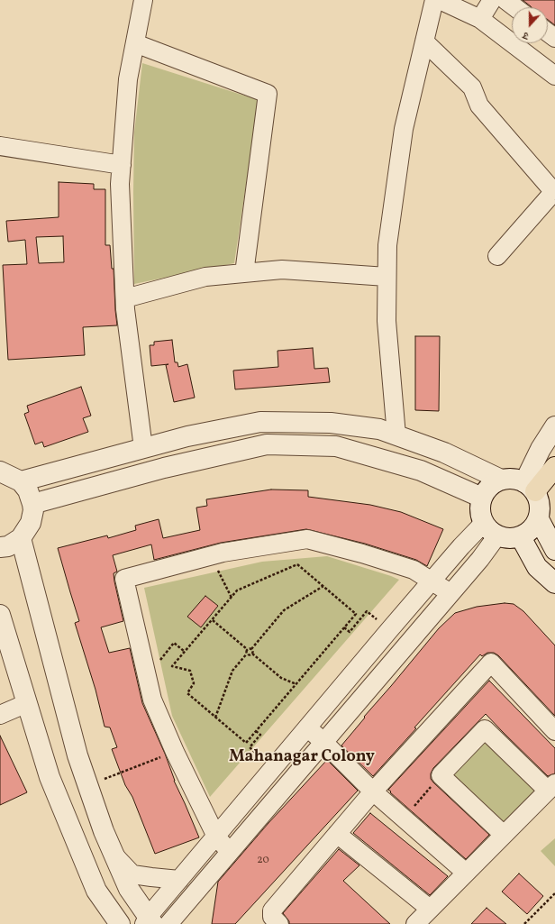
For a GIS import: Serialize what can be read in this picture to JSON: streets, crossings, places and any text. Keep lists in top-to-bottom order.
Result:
{
  "districts": ["Mahanagar Colony"],
  "house_numbers": ["20"],
  "north": "bottom"
}
